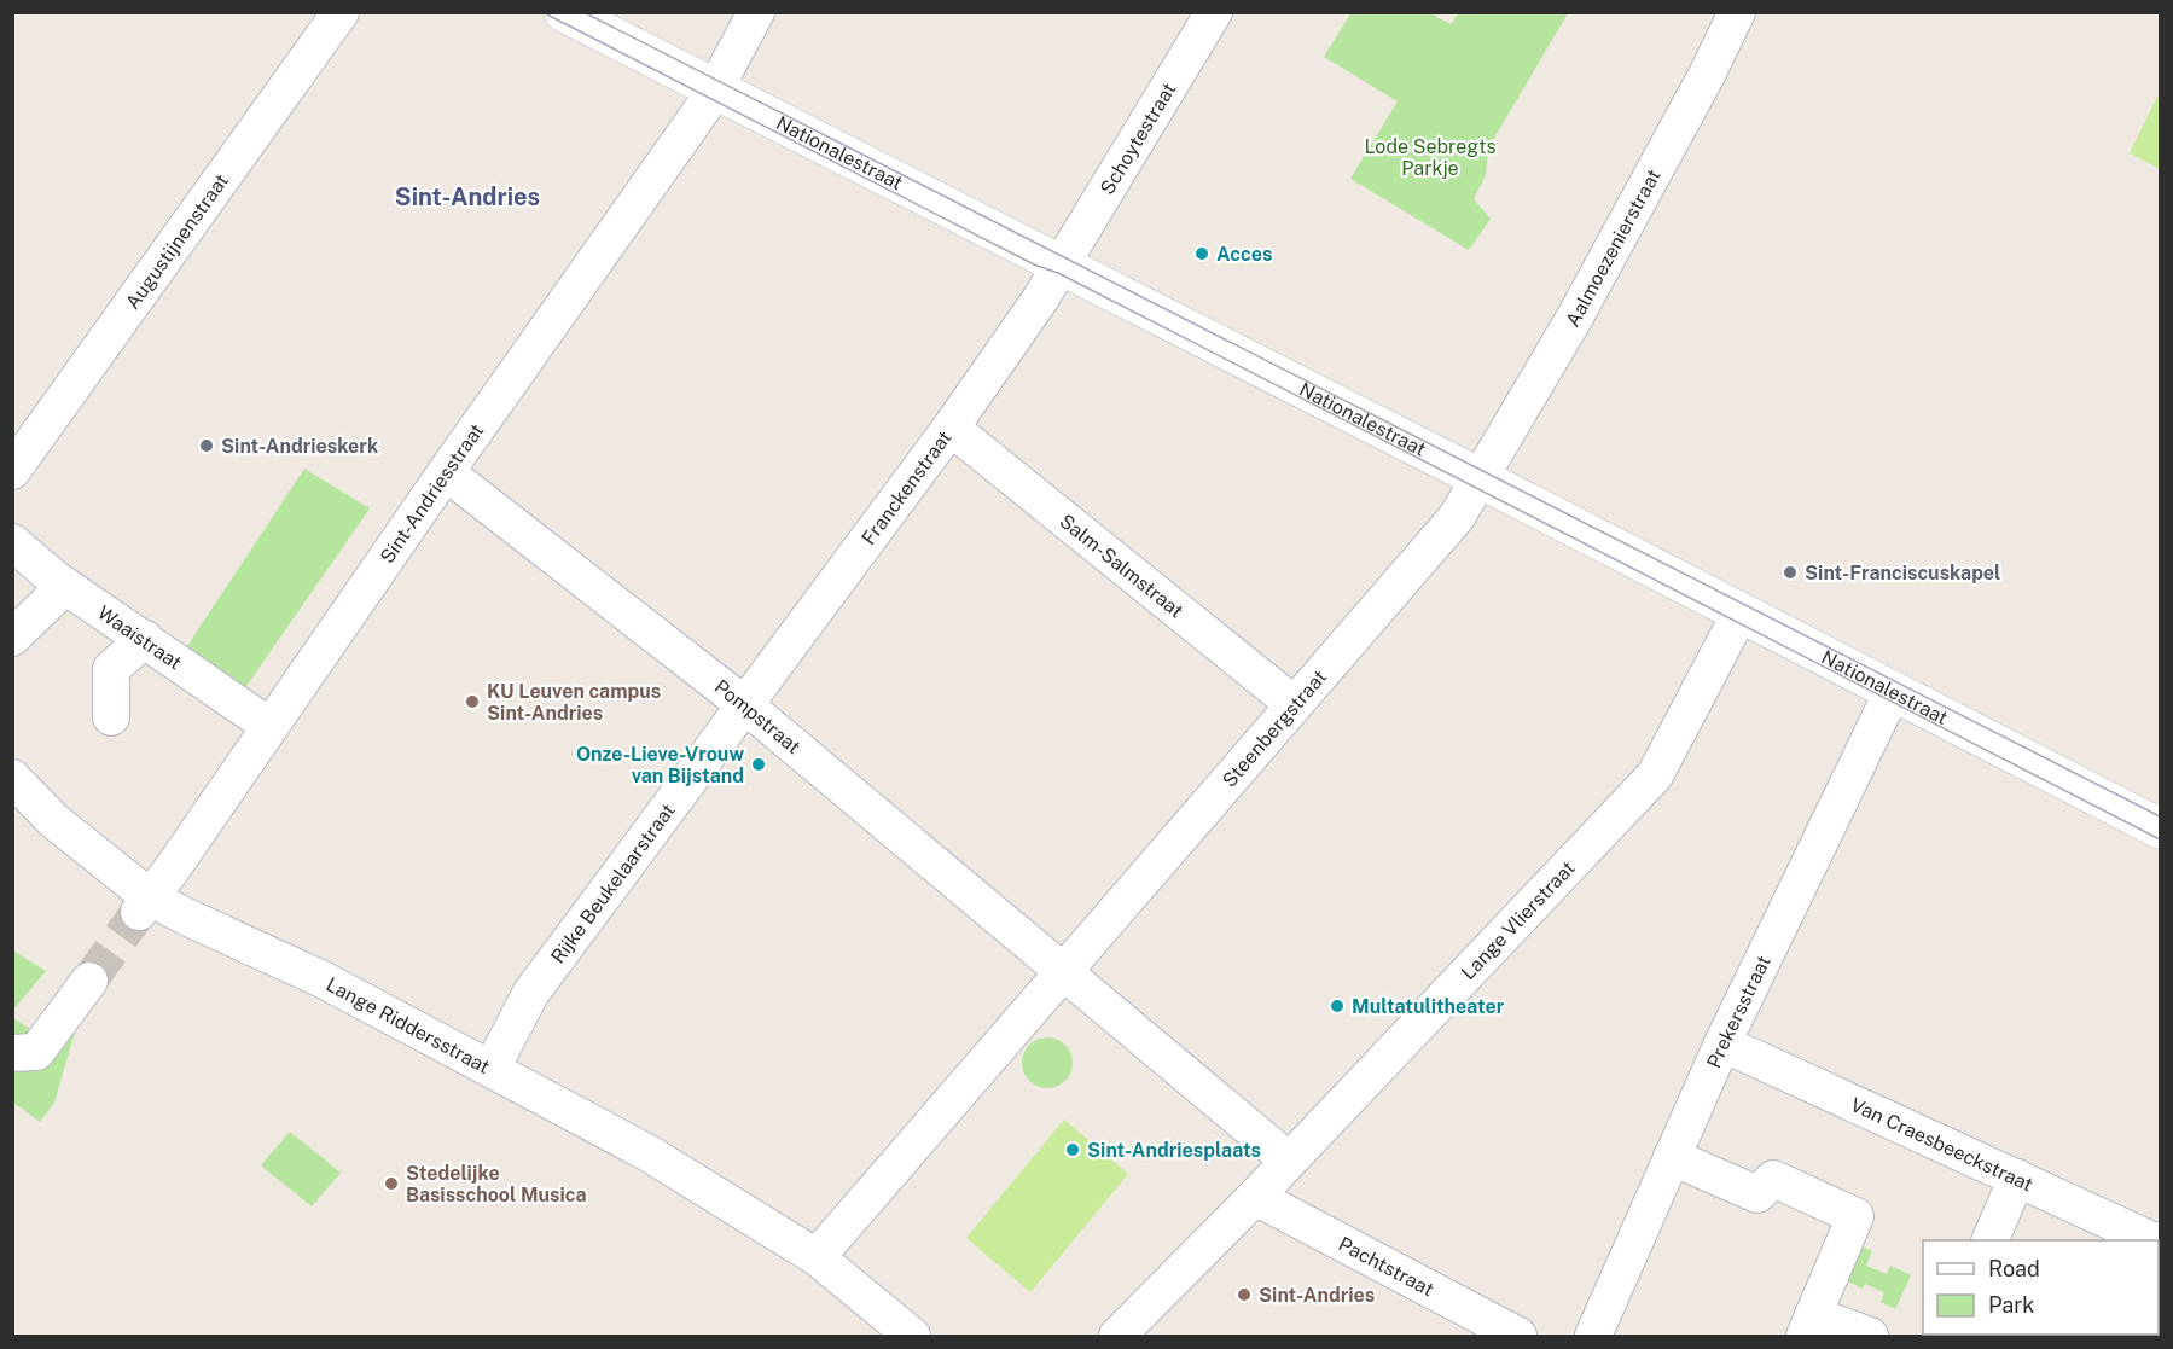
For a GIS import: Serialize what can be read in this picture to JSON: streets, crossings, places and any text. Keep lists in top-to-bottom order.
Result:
{
  "streets": {
    "street": [
      "Schoytestraat",
      "Nationalestraat",
      "Augustijnenstraat",
      "Aalmoezenierstraat",
      "Franckenstraat",
      "Sint-Andriesstraat",
      "Salm-Salmstraat",
      "Waaistraat",
      "Pompstraat",
      "Steenbergstraat",
      "Rijke Beukelaarstraat",
      "Lange Vlierstraat",
      "Prekersstraat",
      "Lange Riddersstraat",
      "Van Craesbeeckstraat",
      "Pachtstraat"
    ]
  },
  "crossings": [
    ["Schoytestraat", "Nationalestraat"],
    ["Schoytestraat", "Franckenstraat"],
    ["Nationalestraat", "Aalmoezenierstraat"],
    ["Nationalestraat", "Franckenstraat"],
    ["Nationalestraat", "Sint-Andriesstraat"],
    ["Nationalestraat", "Steenbergstraat"],
    ["Nationalestraat", "Lange Vlierstraat"],
    ["Nationalestraat", "Prekersstraat"],
    ["Aalmoezenierstraat", "Steenbergstraat"],
    ["Franckenstraat", "Salm-Salmstraat"],
    ["Franckenstraat", "Pompstraat"],
    ["Franckenstraat", "Rijke Beukelaarstraat"],
    ["Sint-Andriesstraat", "Waaistraat"],
    ["Sint-Andriesstraat", "Pompstraat"],
    ["Sint-Andriesstraat", "Lange Riddersstraat"],
    ["Salm-Salmstraat", "Steenbergstraat"],
    ["Pompstraat", "Steenbergstraat"],
    ["Pompstraat", "Rijke Beukelaarstraat"],
    ["Rijke Beukelaarstraat", "Lange Riddersstraat"],
    ["Lange Vlierstraat", "Pachtstraat"],
    ["Prekersstraat", "Van Craesbeeckstraat"]
  ],
  "districts": ["Sint-Andries"],
  "parks": ["Lode Sebregts Parkje"],
  "places": [
    "Acces",
    "Sint-Andrieskerk",
    "Sint-Franciscuskapel",
    "KU Leuven campus Sint-Andries",
    "Onze-Lieve-Vrouw van Bijstand",
    "Multatulitheater",
    "Sint-Andriesplaats",
    "Stedelijke Basisschool Musica",
    "Sint-Andries"
  ],
  "legend": ["Road", "Park"]
}
